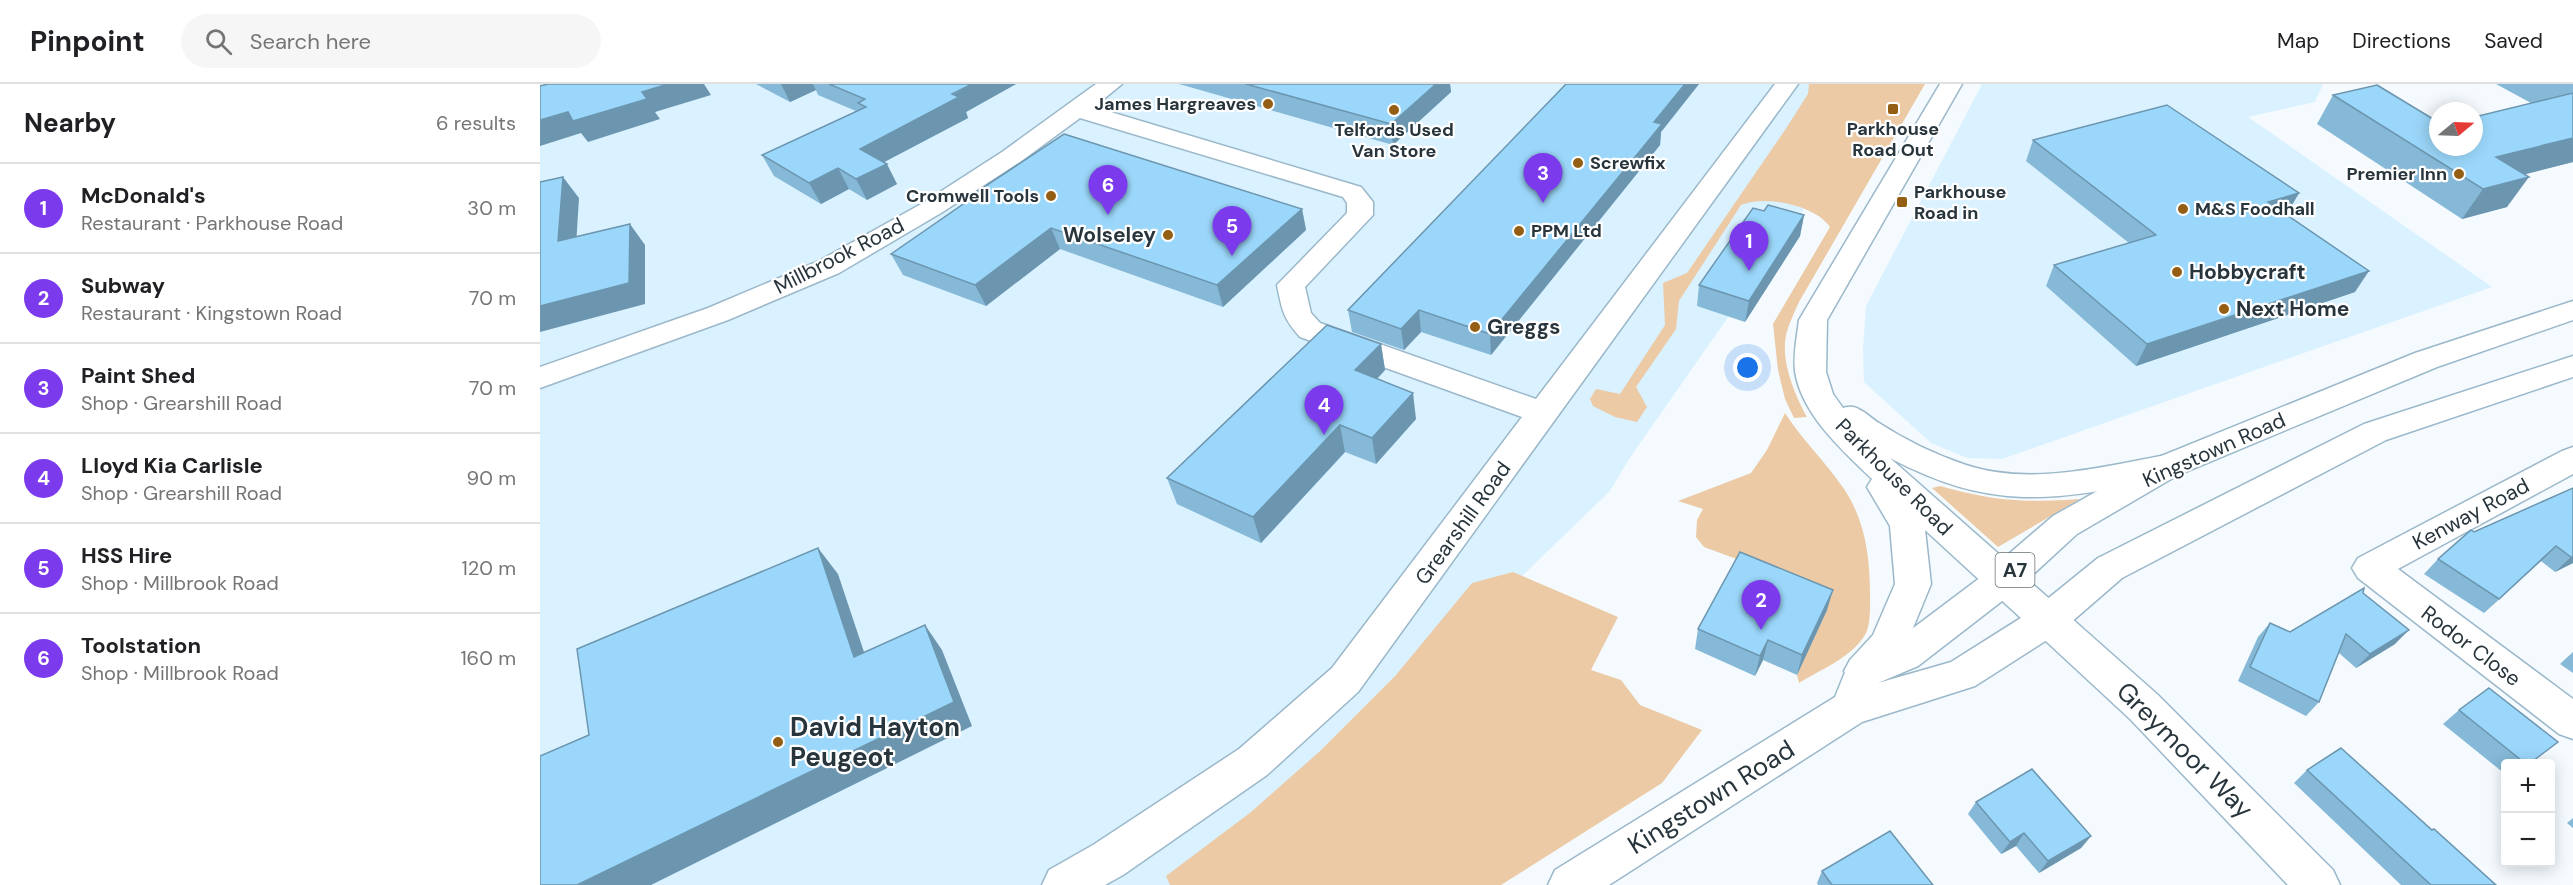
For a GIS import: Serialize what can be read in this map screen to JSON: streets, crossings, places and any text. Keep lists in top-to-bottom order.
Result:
{
  "streets": {
    "street": [
      "Millbrook Road",
      "Kingstown Road",
      "Parkhouse Road",
      "Kenway Road",
      "Grearshill Road",
      "A7",
      "Rodor Close",
      "Greymoor Way"
    ]
  },
  "crossings": [
    ["Kingstown Road", "Parkhouse Road"],
    ["Kingstown Road", "Greymoor Way"],
    ["Parkhouse Road", "Greymoor Way"],
    ["Kenway Road", "Rodor Close"]
  ],
  "places": {
    "other": [
      "James Hargreaves",
      "Telfords Used Van Store",
      "Screwfix",
      "Premier Inn",
      "Cromwell Tools",
      "M&S Foodhall",
      "PPM Ltd",
      "Wolseley",
      "Hobbycraft",
      "Next Home",
      "Greggs",
      "David Hayton Peugeot"
    ],
    "transit": ["Parkhouse Road Out", "Parkhouse Road in"]
  },
  "north": "right",
  "page": {
    "header": "Pinpoint",
    "search": "Search here",
    "nav": ["Map", "Directions", "Saved"],
    "heading": ["Nearby", "6 results"],
    "pins": [
      "3",
      "6",
      "5",
      "1",
      "4",
      "2"
    ],
    "list": [
      {
        "mark": "1",
        "name": "McDonald's",
        "note": "Restaurant · Parkhouse Road",
        "value": "30 m"
      },
      {
        "mark": "2",
        "name": "Subway",
        "note": "Restaurant · Kingstown Road",
        "value": "70 m"
      },
      {
        "mark": "3",
        "name": "Paint Shed",
        "note": "Shop · Grearshill Road",
        "value": "70 m"
      },
      {
        "mark": "4",
        "name": "Lloyd Kia Carlisle",
        "note": "Shop · Grearshill Road",
        "value": "90 m"
      },
      {
        "mark": "5",
        "name": "HSS Hire",
        "note": "Shop · Millbrook Road",
        "value": "120 m"
      },
      {
        "mark": "6",
        "name": "Toolstation",
        "note": "Shop · Millbrook Road",
        "value": "160 m"
      }
    ],
    "map_buttons": ["+", "−"]
  }
}
